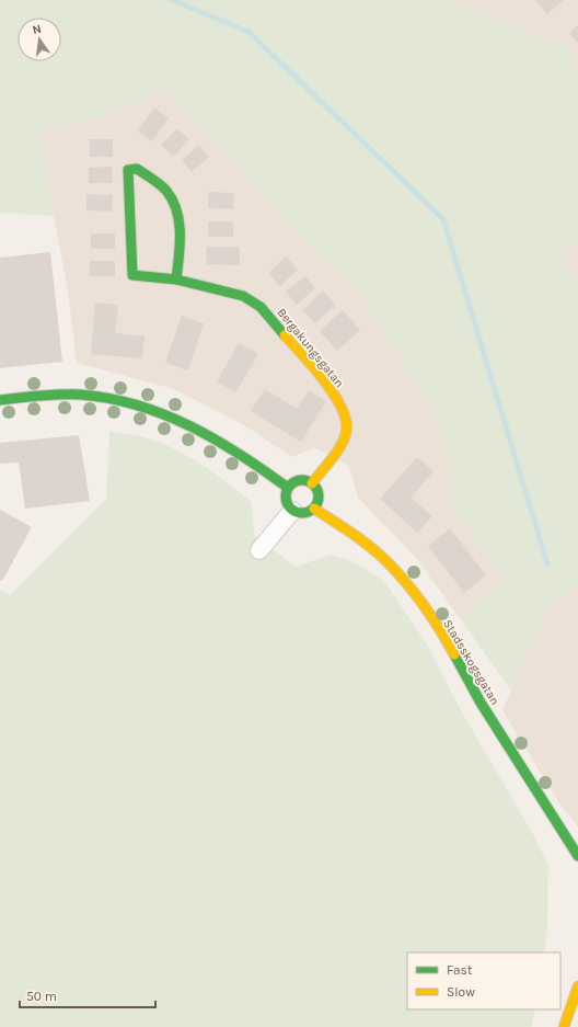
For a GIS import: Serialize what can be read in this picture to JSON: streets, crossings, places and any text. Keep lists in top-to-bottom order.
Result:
{
  "streets": {
    "street": ["Bergakungsgatan", "Stadsskogsgatan"]
  },
  "crossings": [
    ["Bergakungsgatan", "Stadsskogsgatan"]
  ],
  "legend": ["Fast", "Slow"],
  "scale_bar": "50 m",
  "north": "top"
}
